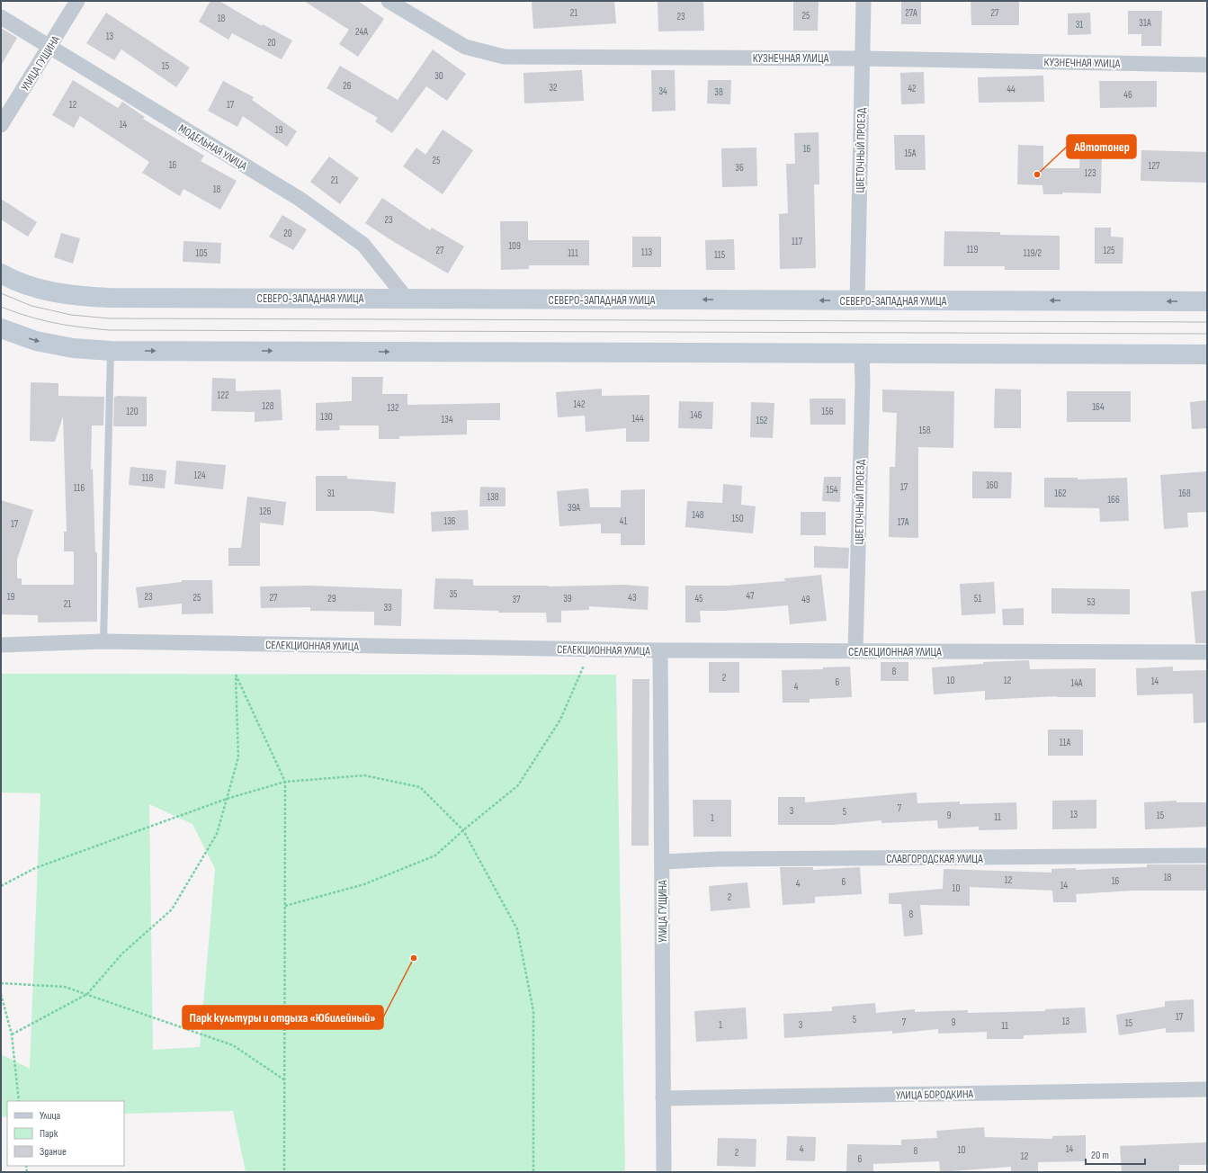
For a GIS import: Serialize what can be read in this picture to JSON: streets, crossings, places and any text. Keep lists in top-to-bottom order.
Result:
{
  "streets": {
    "main road": ["СЕВЕРО-ЗАПАДНАЯ УЛИЦА"],
    "street": [
      "КУЗНЕЧНАЯ УЛИЦА",
      "УЛИЦА ГУЩИНА",
      "МОДЕЛЬНАЯ УЛИЦА",
      "ЦВЕТОЧНЫЙ ПРОЕЗД",
      "СЕЛЕКЦИОННАЯ УЛИЦА",
      "СЛАВГОРОДСКАЯ УЛИЦА",
      "УЛИЦА БОРОДКИНА"
    ]
  },
  "crossings": [
    ["КУЗНЕЧНАЯ УЛИЦА", "ЦВЕТОЧНЫЙ ПРОЕЗД"],
    ["УЛИЦА ГУЩИНА", "МОДЕЛЬНАЯ УЛИЦА"],
    ["УЛИЦА ГУЩИНА", "СЕЛЕКЦИОННАЯ УЛИЦА"],
    ["УЛИЦА ГУЩИНА", "СЛАВГОРОДСКАЯ УЛИЦА"],
    ["УЛИЦА ГУЩИНА", "УЛИЦА БОРОДКИНА"],
    ["МОДЕЛЬНАЯ УЛИЦА", "СЕВЕРО-ЗАПАДНАЯ УЛИЦА"],
    ["ЦВЕТОЧНЫЙ ПРОЕЗД", "СЕВЕРО-ЗАПАДНАЯ УЛИЦА"],
    ["ЦВЕТОЧНЫЙ ПРОЕЗД", "СЕЛЕКЦИОННАЯ УЛИЦА"]
  ],
  "places": ["Автотонер", "Парк культуры и отдыха «Юбилейный»"],
  "house_numbers": [
    "21",
    "27А",
    "27",
    "25",
    "23",
    "18",
    "31А",
    "31",
    "24А",
    "13",
    "20",
    "15",
    "30",
    "26",
    "32",
    "42",
    "44",
    "34",
    "38",
    "46",
    "12",
    "17",
    "14",
    "19",
    "16",
    "15А",
    "25",
    "16",
    "127",
    "36",
    "123",
    "21",
    "18",
    "23",
    "20",
    "117",
    "109",
    "119",
    "27",
    "125",
    "113",
    "105",
    "111",
    "119/2",
    "115",
    "122",
    "142",
    "128",
    "164",
    "132",
    "120",
    "156",
    "146",
    "130",
    "144",
    "134",
    "152",
    "158",
    "124",
    "118",
    "160",
    "17",
    "116",
    "154",
    "31",
    "162",
    "168",
    "138",
    "166",
    "39А",
    "126",
    "148",
    "150",
    "136",
    "41",
    "17А",
    "17",
    "35",
    "47",
    "19",
    "23",
    "25",
    "27",
    "43",
    "29",
    "39",
    "45",
    "51",
    "37",
    "49",
    "53",
    "21",
    "33",
    "8",
    "2",
    "10",
    "12",
    "14",
    "6",
    "14А",
    "4",
    "11А",
    "7",
    "3",
    "5",
    "13",
    "9",
    "15",
    "11",
    "1",
    "18",
    "12",
    "16",
    "6",
    "4",
    "14",
    "10",
    "2",
    "8",
    "17",
    "5",
    "13",
    "7",
    "9",
    "15",
    "1",
    "3",
    "11",
    "4",
    "14",
    "10",
    "8",
    "2",
    "12",
    "6"
  ],
  "legend": ["Улица", "Парк", "Здание"],
  "scale_bar": "20 m"
}
